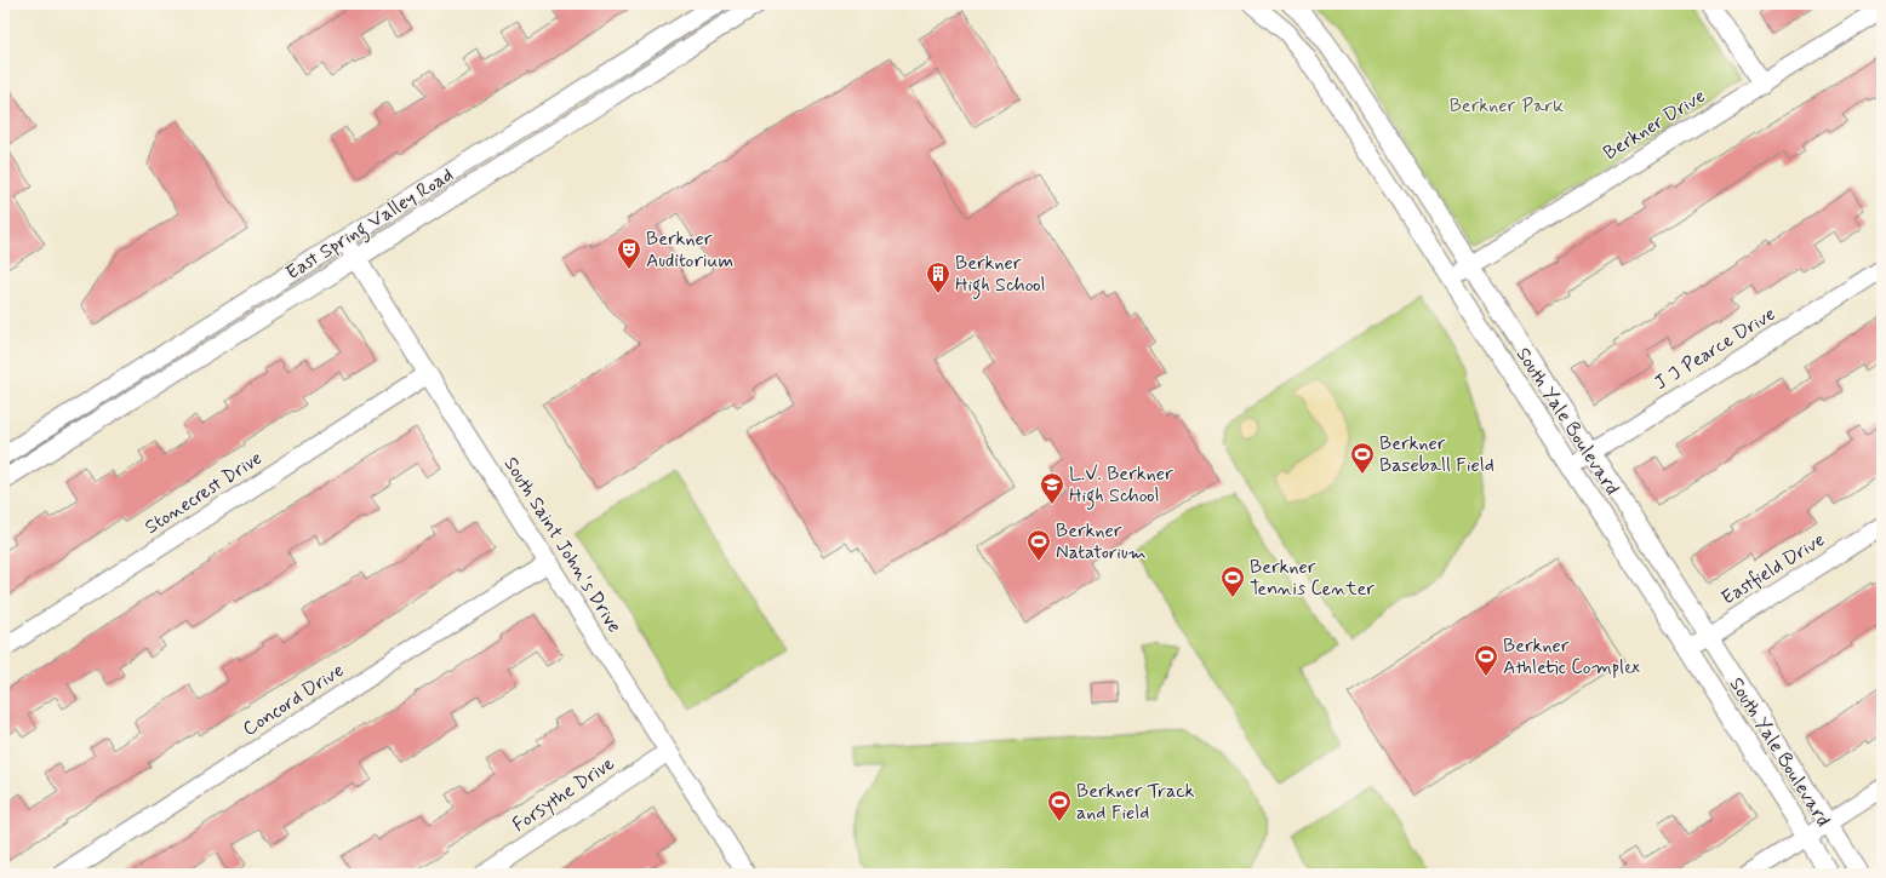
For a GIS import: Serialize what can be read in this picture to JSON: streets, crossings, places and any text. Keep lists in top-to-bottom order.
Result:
{
  "streets": {
    "street": [
      "Berkner Drive",
      "East Spring Valley Road",
      "J J Pearce Drive",
      "South Yale Boulevard",
      "Stonecrest Drive",
      "South Saint John's Drive",
      "Eastfield Drive",
      "Concord Drive",
      "Forsythe Drive"
    ]
  },
  "crossings": [
    ["Berkner Drive", "South Yale Boulevard"],
    ["East Spring Valley Road", "South Saint John's Drive"],
    ["J J Pearce Drive", "South Yale Boulevard"],
    ["South Yale Boulevard", "Eastfield Drive"],
    ["Stonecrest Drive", "South Saint John's Drive"],
    ["South Saint John's Drive", "Concord Drive"],
    ["South Saint John's Drive", "Forsythe Drive"]
  ],
  "parks": ["Berkner Park"],
  "places": {
    "theatre": ["Berkner Auditorium"],
    "building": ["Berkner High School"],
    "sports": [
      "Berkner Baseball Field",
      "Berkner Natatorium",
      "Berkner Tennis Center",
      "Berkner Athletic Complex",
      "Berkner Track and Field"
    ],
    "school or university": ["L.V. Berkner High School"]
  }
}
